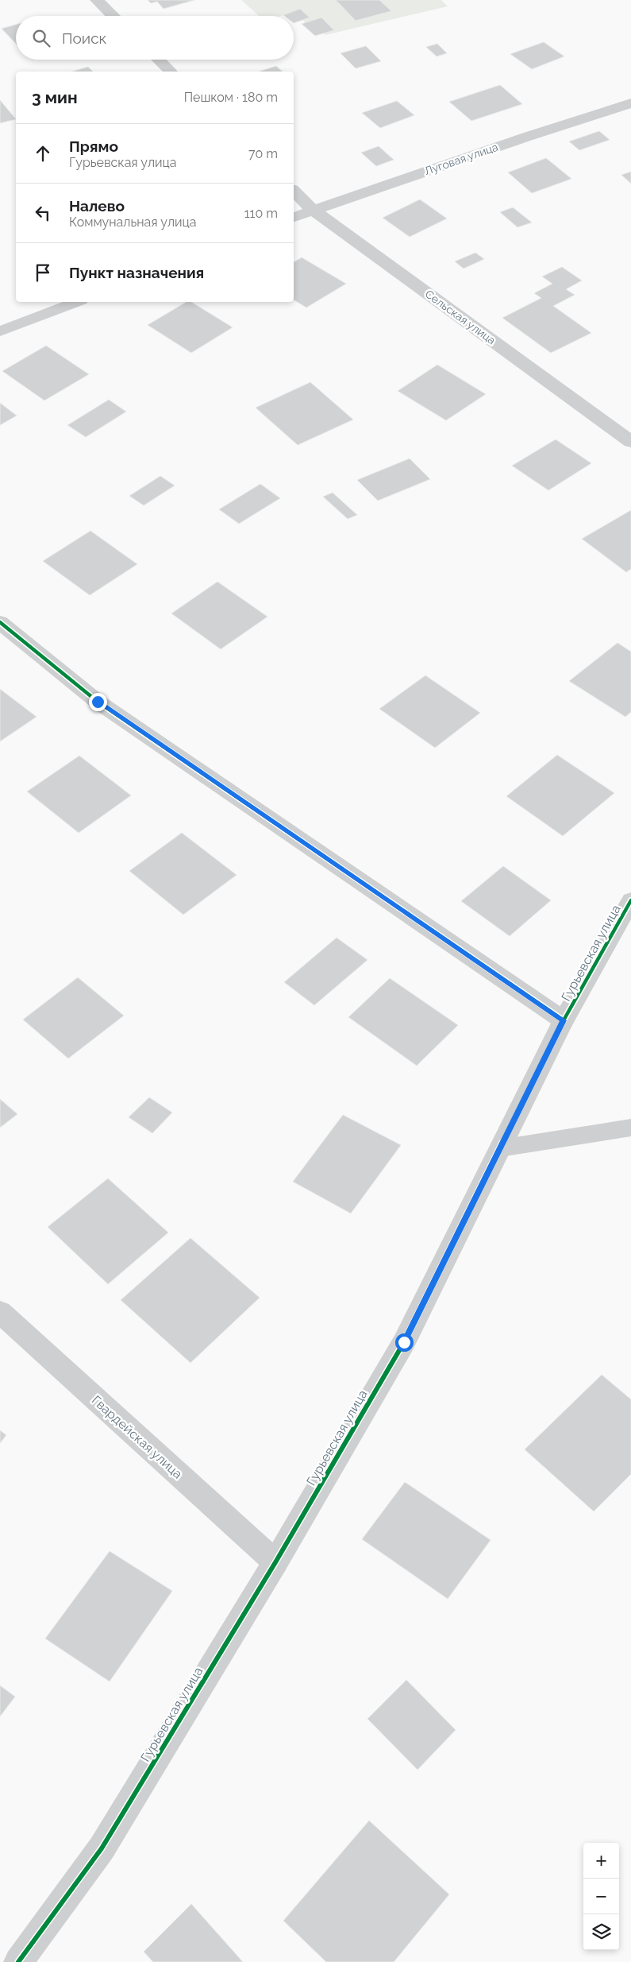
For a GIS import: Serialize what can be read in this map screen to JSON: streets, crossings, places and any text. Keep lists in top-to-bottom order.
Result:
{
  "streets": {
    "street": [
      "Луговая улица",
      "Сельская улица",
      "Гурьевская улица",
      "Гвардейская улица"
    ]
  },
  "crossings": [
    ["Луговая улица", "Сельская улица"],
    ["Гурьевская улица", "Гвардейская улица"]
  ],
  "page": {
    "search": "Поиск",
    "heading": ["3 мин", "Пешком · 180 m"],
    "list": [
      ["Прямо", "Гурьевская улица", "70 m"],
      ["Налево", "Коммунальная улица", "110 m"],
      "Пункт назначения"
    ],
    "map_buttons": ["+", "−"]
  }
}
